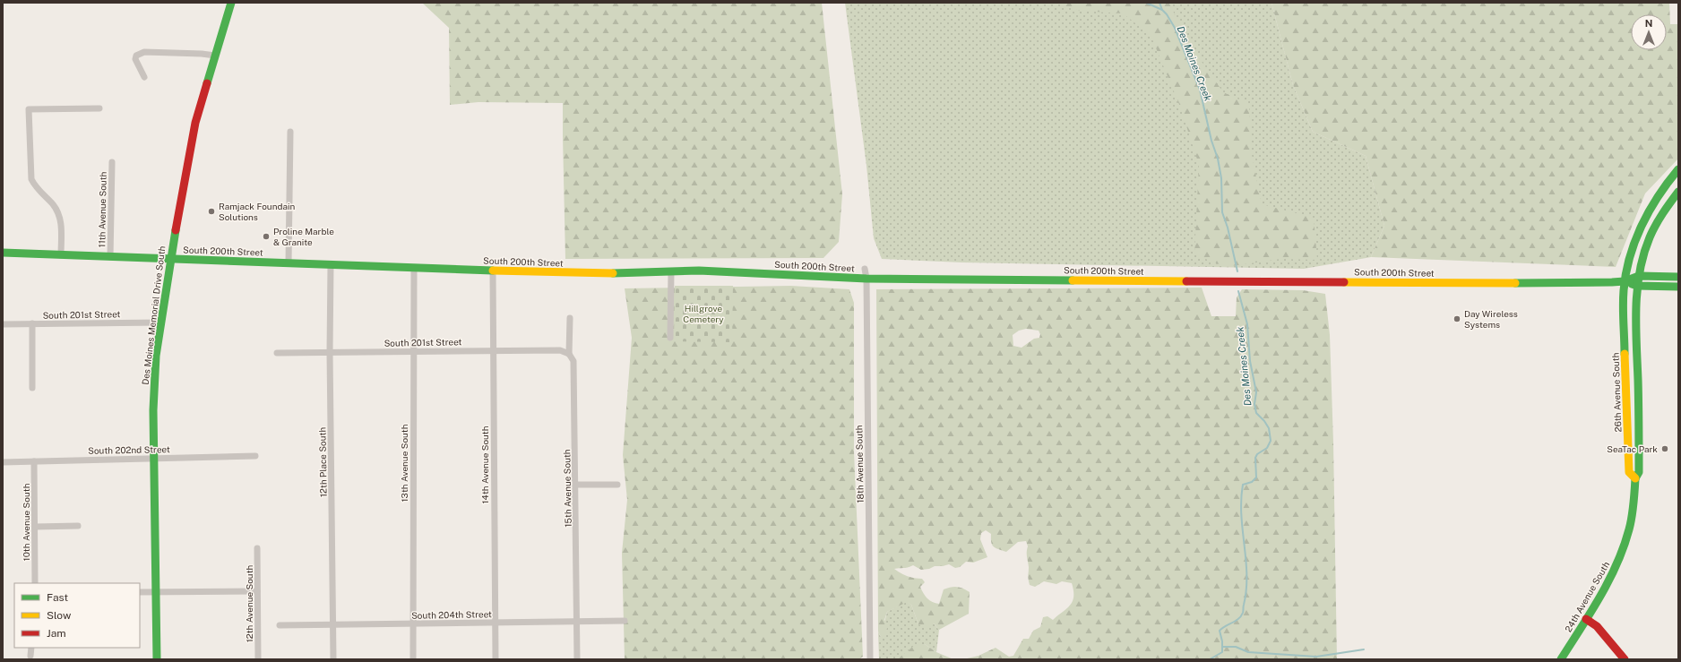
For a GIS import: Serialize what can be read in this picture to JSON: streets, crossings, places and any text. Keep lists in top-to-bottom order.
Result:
{
  "streets": {
    "main road": [
      "South 200th Street",
      "Des Moines Memorial Drive South",
      "26th Avenue South",
      "24th Avenue South"
    ],
    "street": [
      "11th Avenue South",
      "South 201st Street",
      "South 202nd Street",
      "12th Place South",
      "13th Avenue South",
      "18th Avenue South",
      "14th Avenue South",
      "15th Avenue South",
      "10th Avenue South",
      "12th Avenue South",
      "South 204th Street"
    ]
  },
  "crossings": [
    ["11th Avenue South", "South 200th Street"],
    ["South 200th Street", "Des Moines Memorial Drive South"],
    ["South 200th Street", "26th Avenue South"],
    ["South 200th Street", "12th Place South"],
    ["South 200th Street", "13th Avenue South"],
    ["South 200th Street", "18th Avenue South"],
    ["South 200th Street", "14th Avenue South"],
    ["South 201st Street", "Des Moines Memorial Drive South"],
    ["South 201st Street", "12th Place South"],
    ["South 201st Street", "13th Avenue South"],
    ["South 201st Street", "14th Avenue South"],
    ["South 201st Street", "15th Avenue South"],
    ["Des Moines Memorial Drive South", "South 202nd Street"],
    ["26th Avenue South", "24th Avenue South"],
    ["South 202nd Street", "10th Avenue South"],
    ["12th Place South", "South 204th Street"],
    ["13th Avenue South", "South 204th Street"],
    ["14th Avenue South", "South 204th Street"],
    ["15th Avenue South", "South 204th Street"]
  ],
  "water": ["Des Moines Creek"],
  "parks": ["Hillgrove Cemetery"],
  "places": [
    "Ramjack Foundain Solutions",
    "Proline Marble & Granite",
    "Day Wireless Systems",
    "SeaTac Park"
  ],
  "legend": ["Fast", "Slow", "Jam"],
  "north": "top"
}
